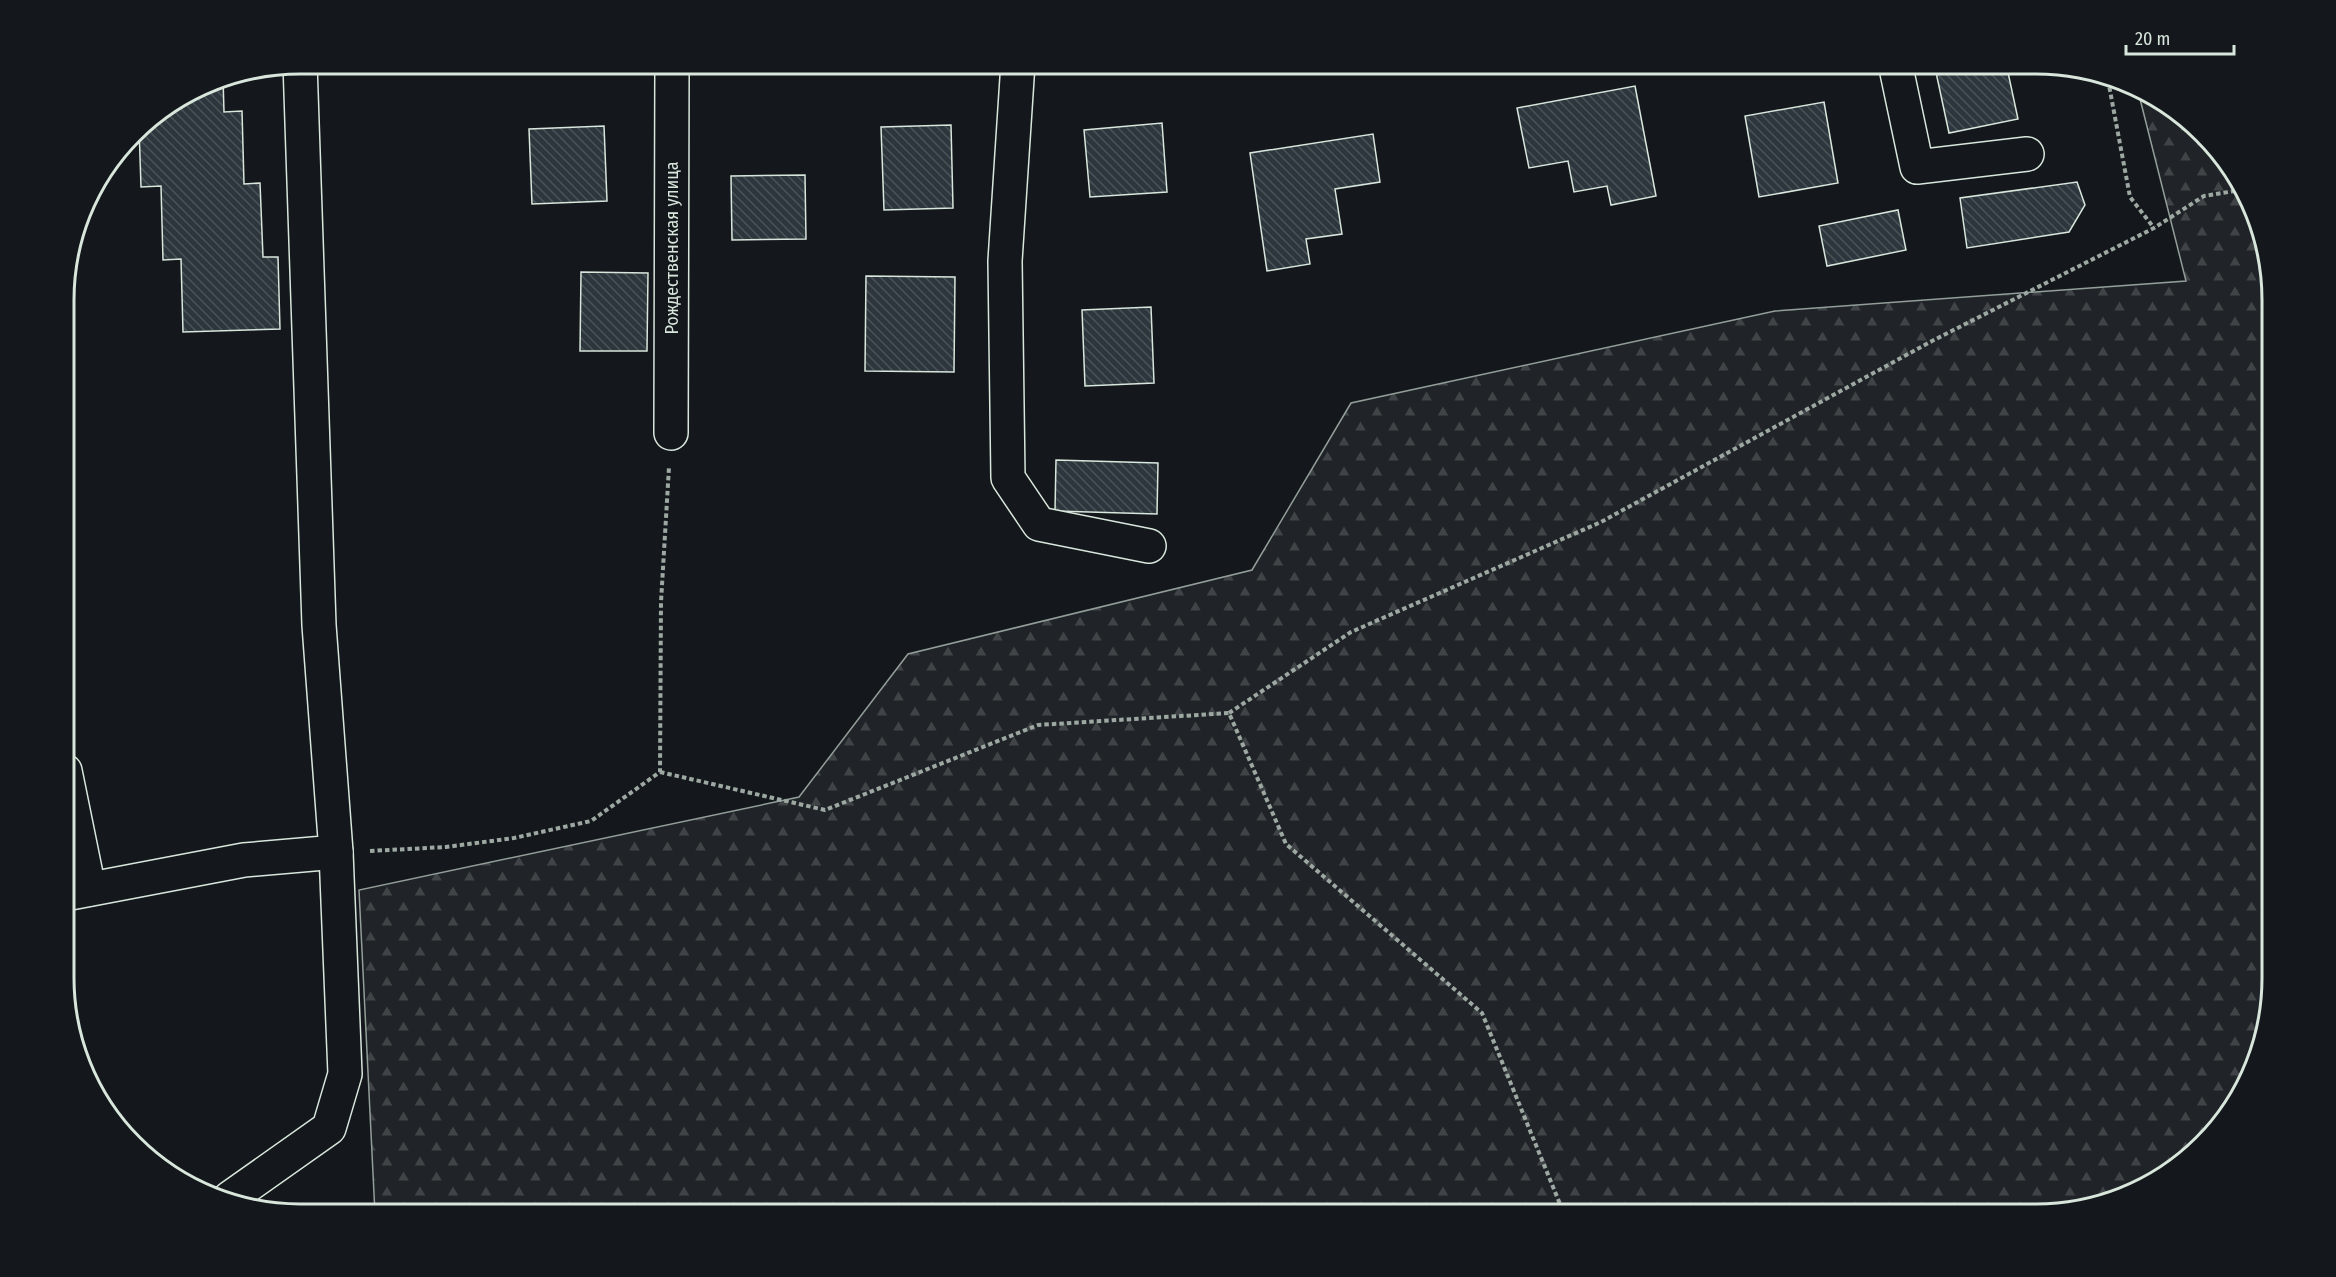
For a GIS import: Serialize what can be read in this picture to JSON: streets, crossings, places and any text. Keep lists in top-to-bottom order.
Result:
{
  "streets": {
    "street": ["Рождественская улица"]
  },
  "scale_bar": "20 m"
}
